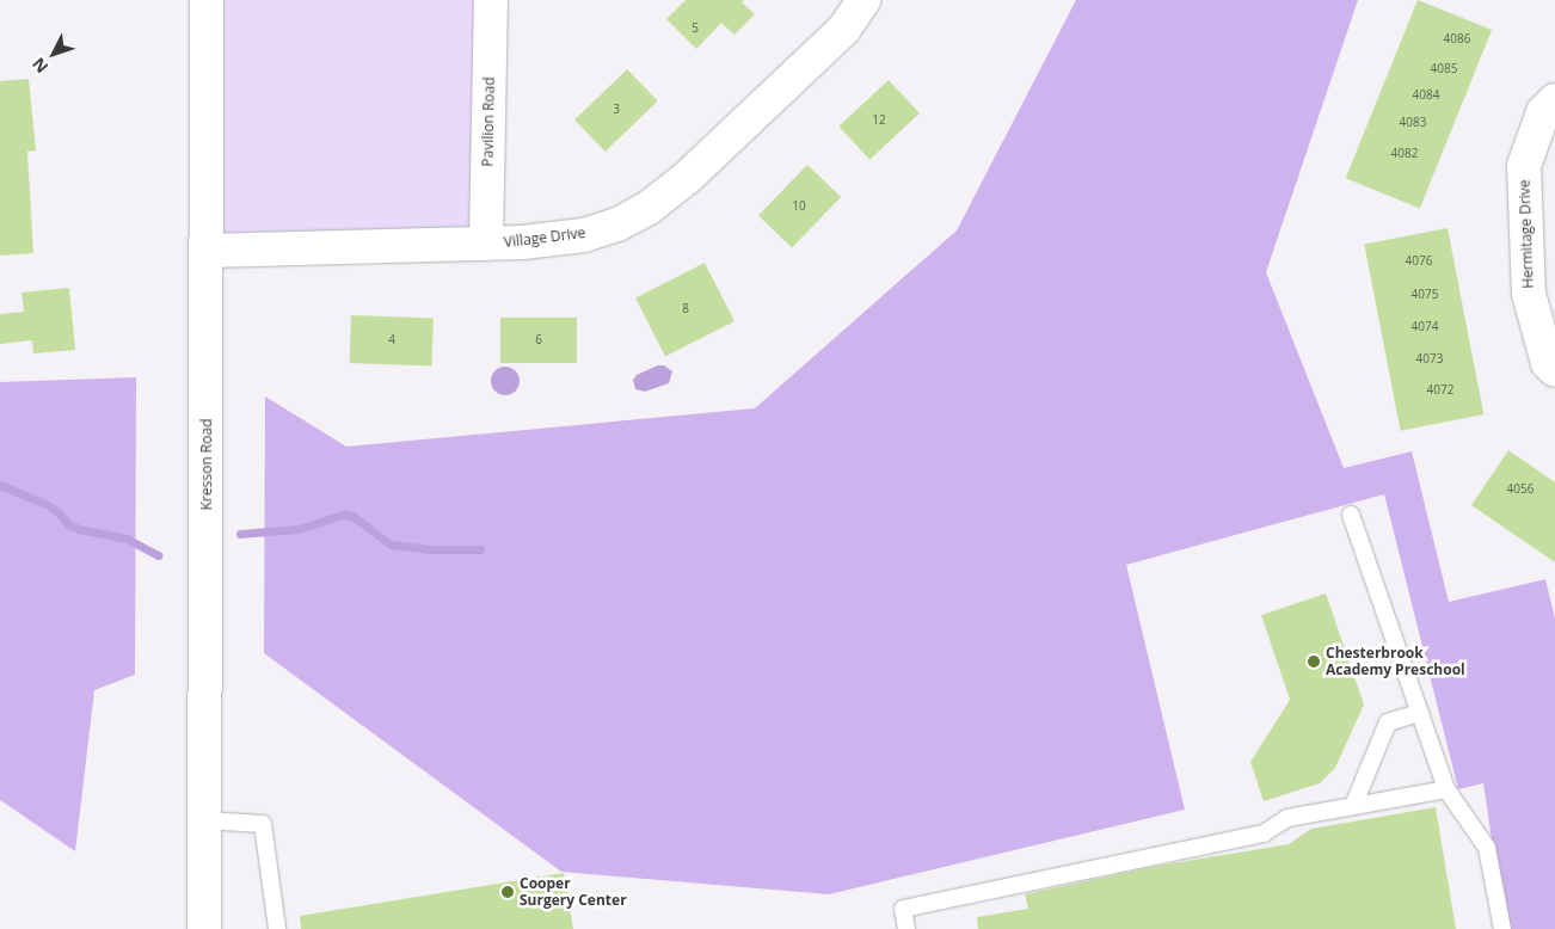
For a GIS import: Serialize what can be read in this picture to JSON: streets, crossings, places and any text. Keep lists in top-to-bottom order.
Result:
{
  "streets": {
    "street": [
      "Pavilion Road",
      "Hermitage Drive",
      "Village Drive",
      "Kresson Road"
    ]
  },
  "crossings": [
    ["Pavilion Road", "Village Drive"],
    ["Village Drive", "Kresson Road"]
  ],
  "places": ["Chesterbrook Academy Preschool", "Cooper Surgery Center"],
  "house_numbers": [
    "5",
    "4086",
    "4085",
    "4084",
    "3",
    "12",
    "4083",
    "4082",
    "10",
    "4076",
    "4075",
    "8",
    "4074",
    "4",
    "6",
    "4073",
    "4072",
    "4056"
  ],
  "north": "bottom left"
}
